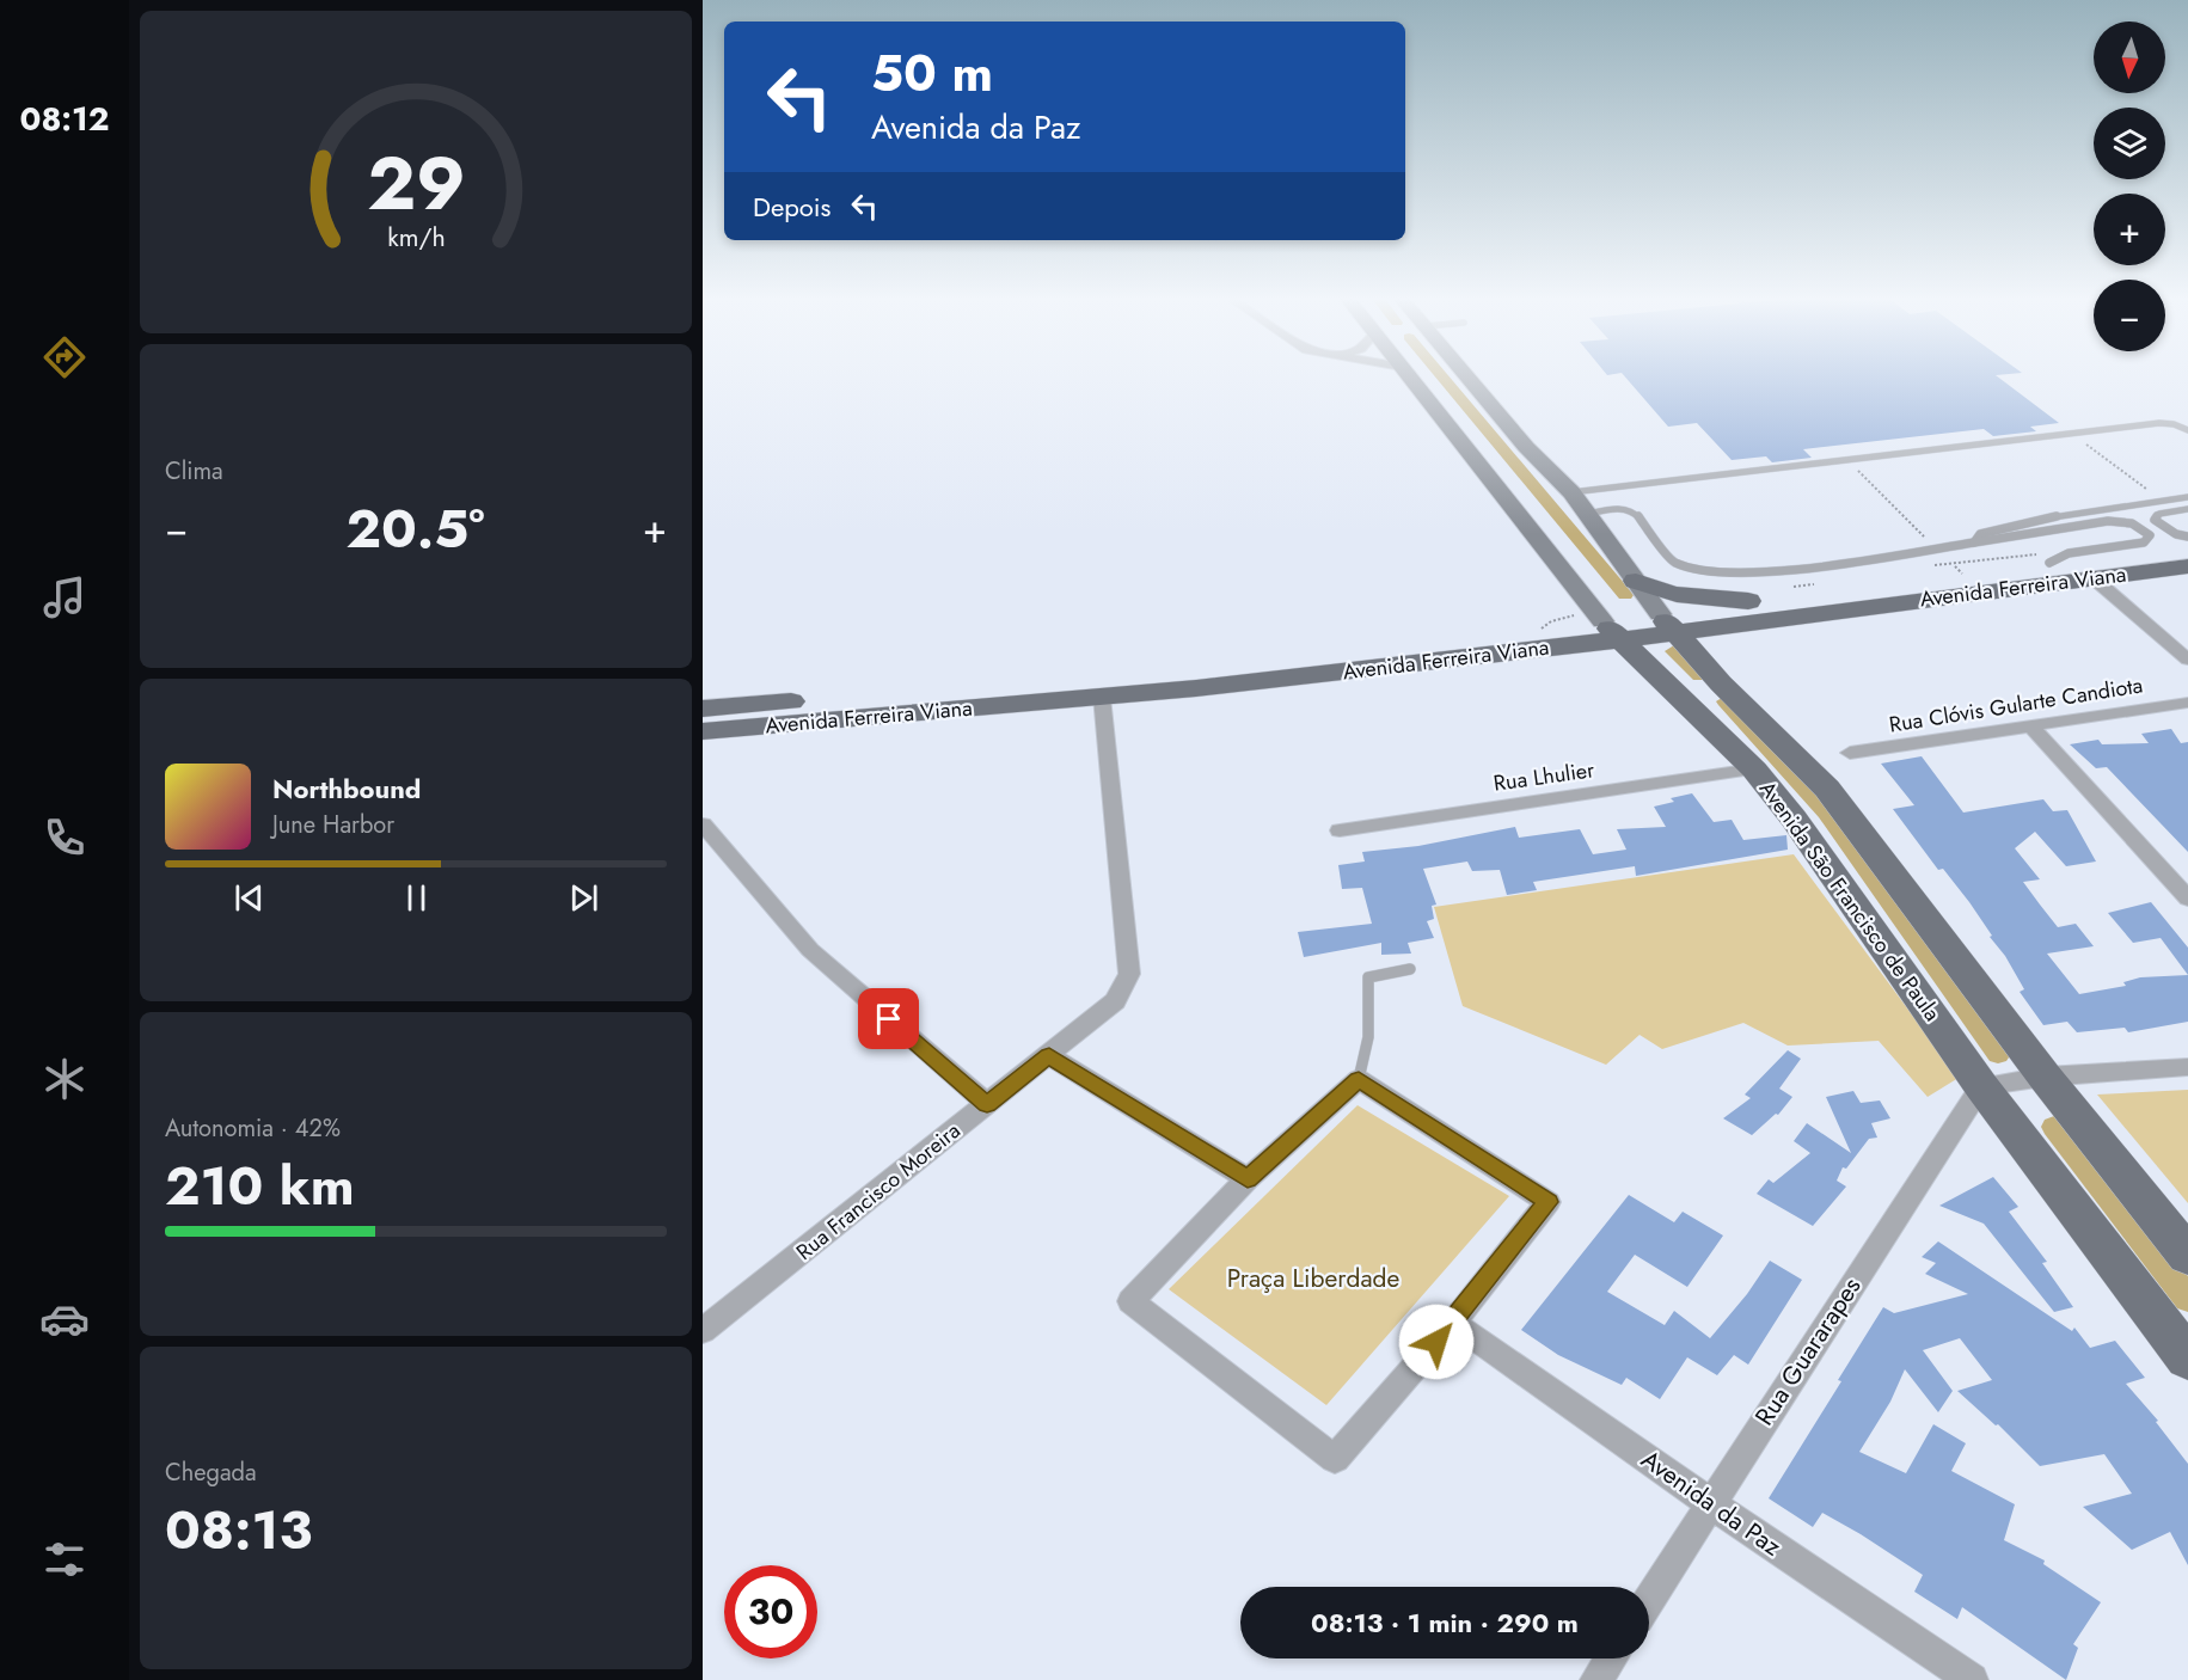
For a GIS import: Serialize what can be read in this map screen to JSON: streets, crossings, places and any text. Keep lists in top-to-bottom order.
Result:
{
  "streets": {
    "main road": ["Avenida Ferreira Viana", "Avenida São Francisco de Paula"],
    "street": [
      "Rua Clóvis Gularte Candiota",
      "Rua Lhulier",
      "Rua Francisco Moreira",
      "Rua Guararapes",
      "Avenida da Paz"
    ]
  },
  "crossings": [
    ["Avenida Ferreira Viana", "Avenida São Francisco de Paula"],
    ["Avenida Ferreira Viana", "Rua Francisco Moreira"],
    ["Rua Lhulier", "Avenida São Francisco de Paula"],
    ["Avenida São Francisco de Paula", "Rua Guararapes"],
    ["Rua Guararapes", "Avenida da Paz"]
  ],
  "parks": ["Praça Liberdade"],
  "north": "bottom",
  "page": {
    "tabs": "08:12",
    "map_buttons": ["+", "−"],
    "turn": ["50 m", "Avenida da Paz"],
    "then": "Depois",
    "tile": [
      "Clima",
      ["Autonomia · 42%", "210 km"],
      ["Chegada", "08:13"]
    ],
    "heat": ["−", "20.5°", "+"],
    "song": ["Northbound", "June Harbor"],
    "limit": "30",
    "trip": "08:13 · 1 min · 290 m",
    "gauge": ["29", "km/h"]
  }
}
